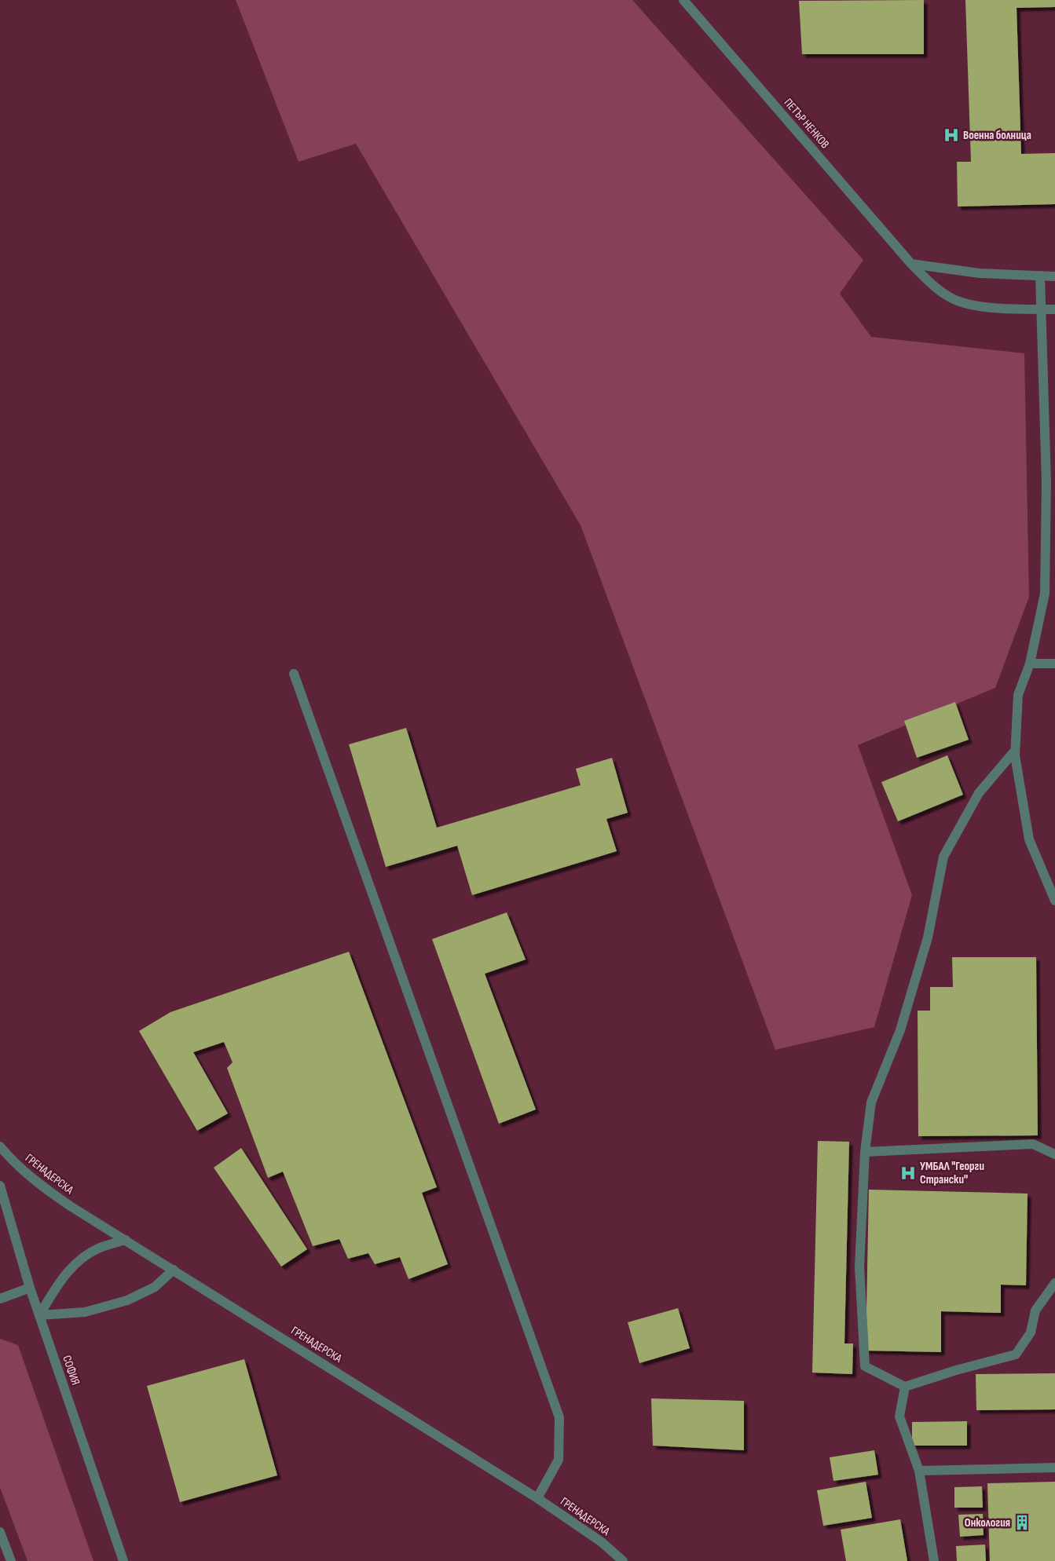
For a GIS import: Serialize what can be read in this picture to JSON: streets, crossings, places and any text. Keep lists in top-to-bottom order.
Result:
{
  "streets": {
    "street": ["ПЕТЪР НЕНКОВ", "ГРЕНАДЕРСКА", "СОФИЯ"]
  },
  "places": {
    "hospital": ["Военна болница", "УМБАЛ \"Георги Странски\""],
    "building": ["Онкология"]
  }
}
